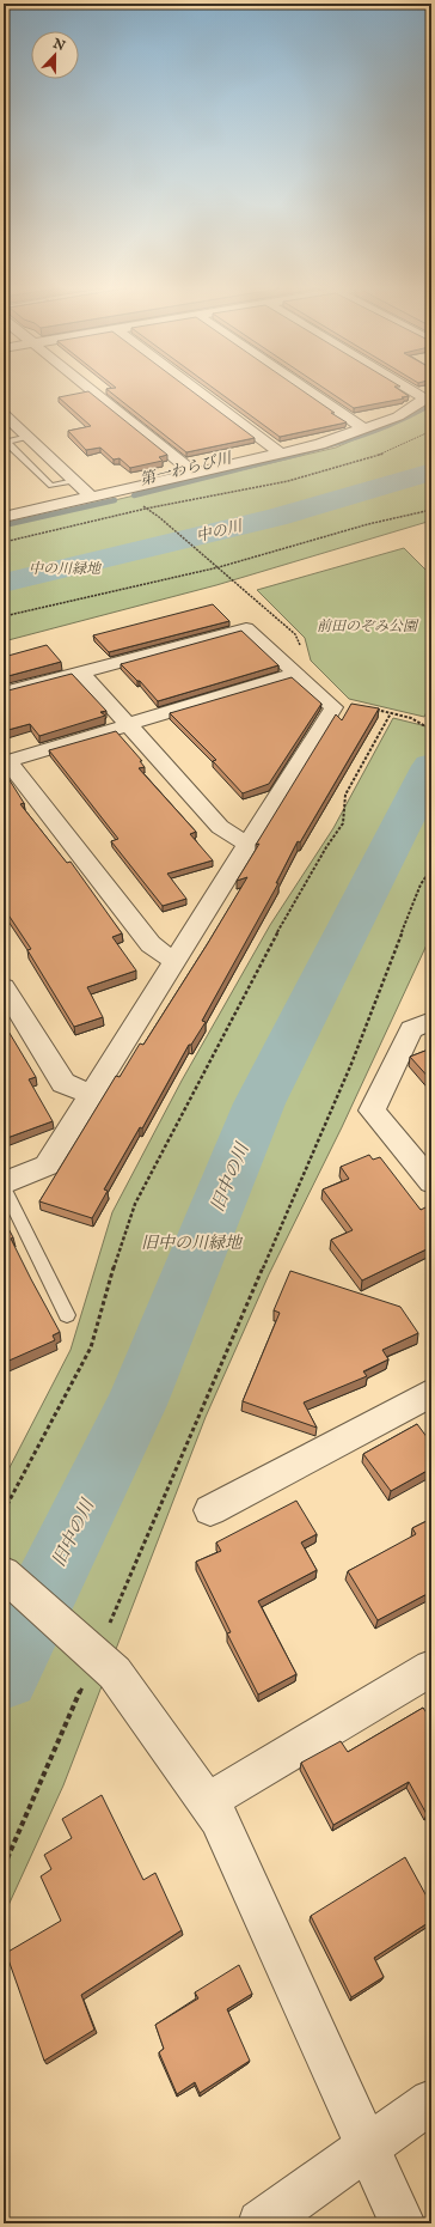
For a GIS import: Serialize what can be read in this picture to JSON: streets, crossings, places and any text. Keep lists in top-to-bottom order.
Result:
{
  "water": ["第一わらび川", "中の川", "旧中の川"],
  "parks": ["中の川緑地", "前田のぞみ公園", "旧中の川緑地"],
  "north": "top"
}
